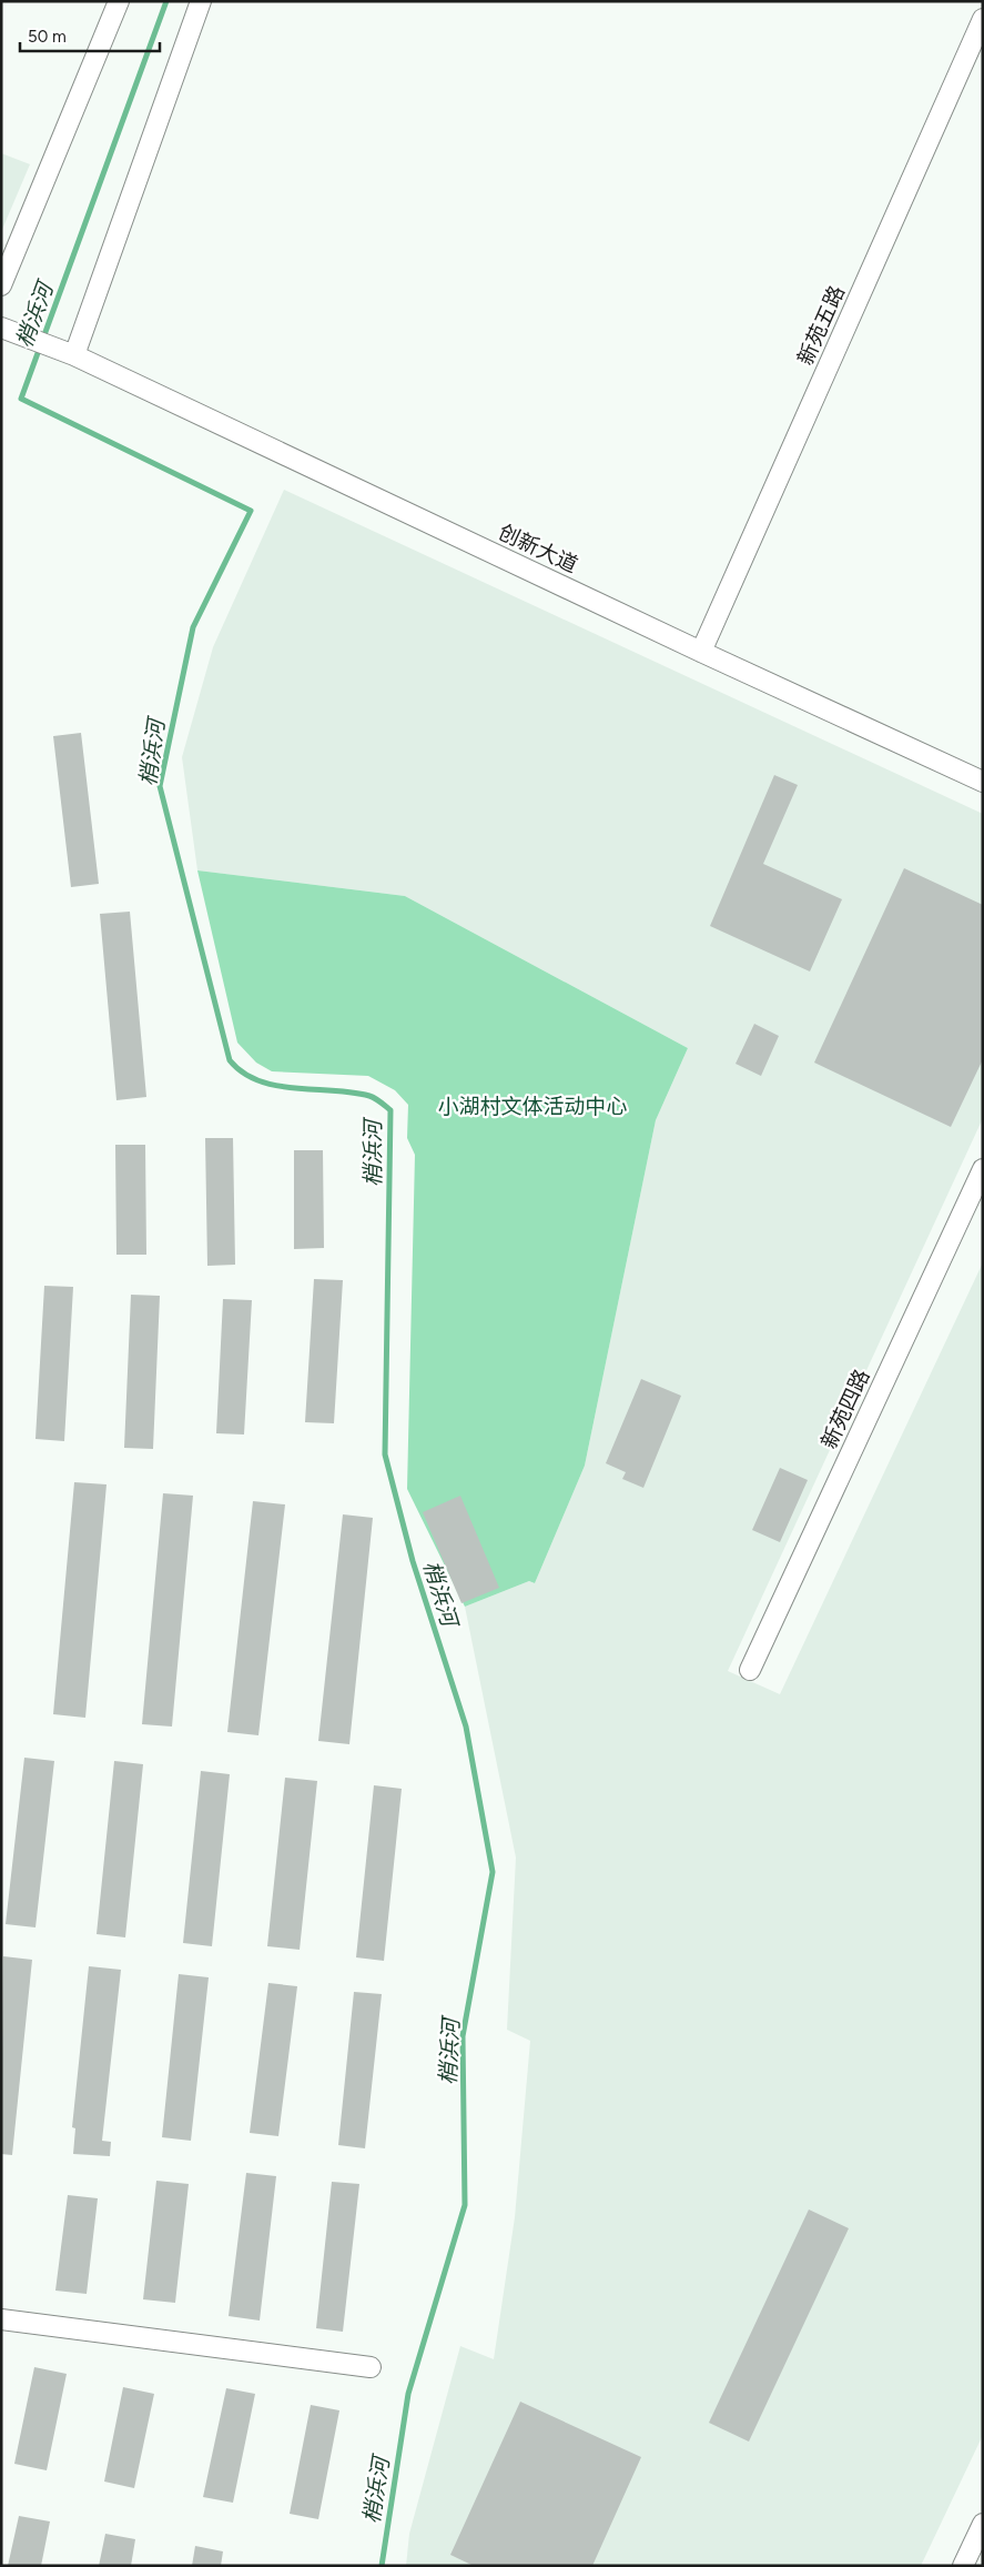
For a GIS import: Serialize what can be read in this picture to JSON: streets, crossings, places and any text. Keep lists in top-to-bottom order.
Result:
{
  "streets": {
    "street": ["新苑五路", "创新大道", "新苑四路"]
  },
  "crossings": [
    ["新苑五路", "创新大道"]
  ],
  "water": ["梢浜河"],
  "parks": ["小湖村文体活动中心"],
  "scale_bar": "50 m"
}
